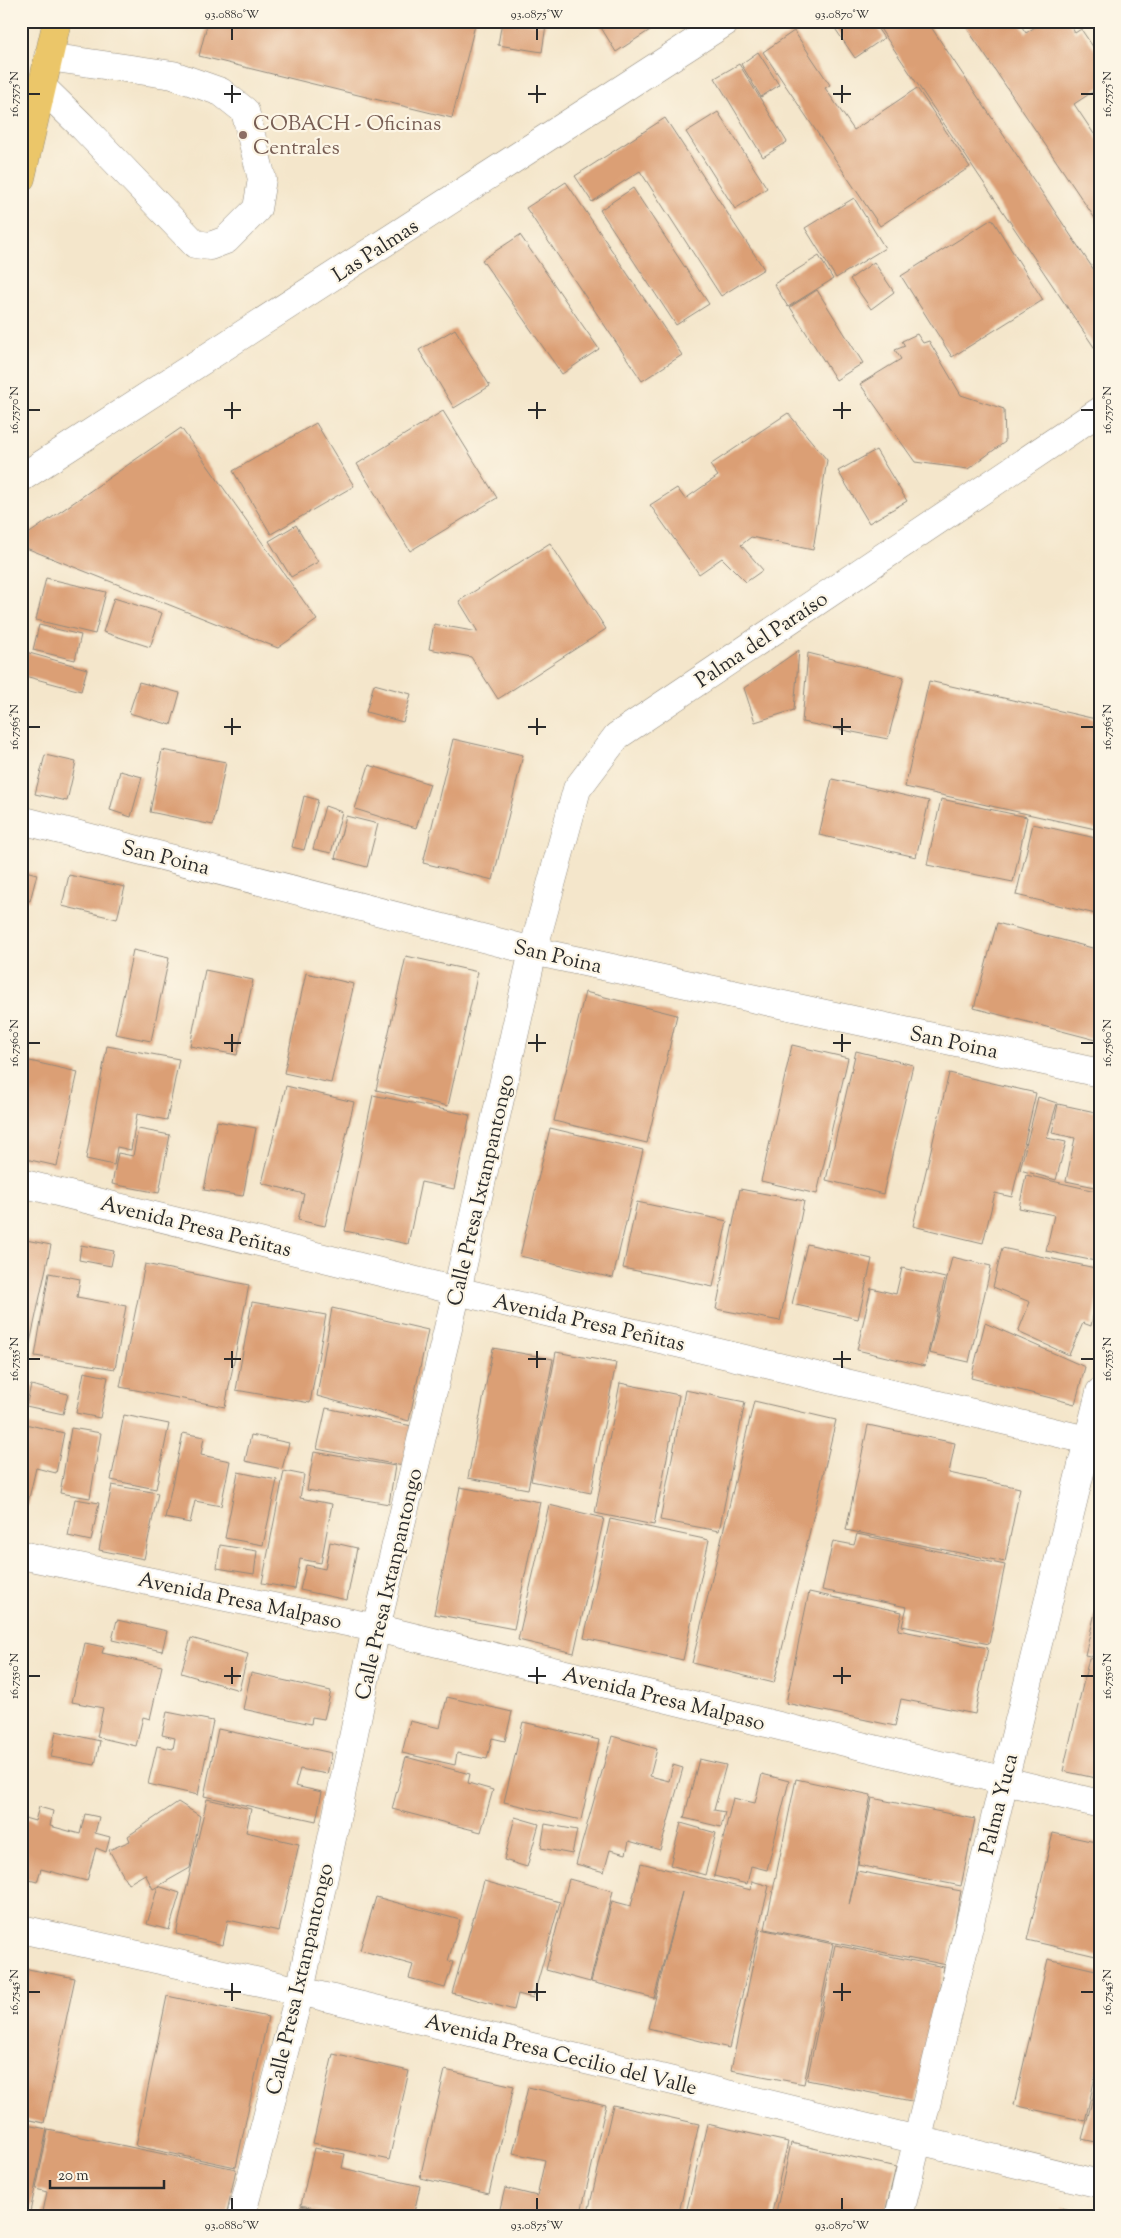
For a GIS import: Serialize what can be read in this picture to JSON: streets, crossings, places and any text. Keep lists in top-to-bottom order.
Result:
{
  "streets": {
    "street": [
      "Las Palmas",
      "Palma del Paraíso",
      "San Poina",
      "Calle Presa Ixtanpantongo",
      "Avenida Presa Peñitas",
      "Avenida Presa Malpaso",
      "Palma Yuca",
      "Avenida Presa Cecilio del Valle"
    ]
  },
  "crossings": [
    ["Palma del Paraíso", "San Poina"],
    ["Palma del Paraíso", "Calle Presa Ixtanpantongo"],
    ["San Poina", "Calle Presa Ixtanpantongo"],
    ["Calle Presa Ixtanpantongo", "Avenida Presa Peñitas"],
    ["Calle Presa Ixtanpantongo", "Avenida Presa Malpaso"],
    ["Calle Presa Ixtanpantongo", "Avenida Presa Cecilio del Valle"],
    ["Avenida Presa Peñitas", "Palma Yuca"],
    ["Avenida Presa Malpaso", "Palma Yuca"],
    ["Palma Yuca", "Avenida Presa Cecilio del Valle"]
  ],
  "places": ["COBACH - Oficinas Centrales"],
  "scale_bar": "20 m",
  "coordinates": [
    "93.0880°W",
    "93.0875°W",
    "93.0870°W",
    "16.7575°N",
    "16.7570°N",
    "16.7565°N",
    "16.7560°N",
    "16.7555°N",
    "16.7550°N",
    "16.7545°N"
  ]
}
